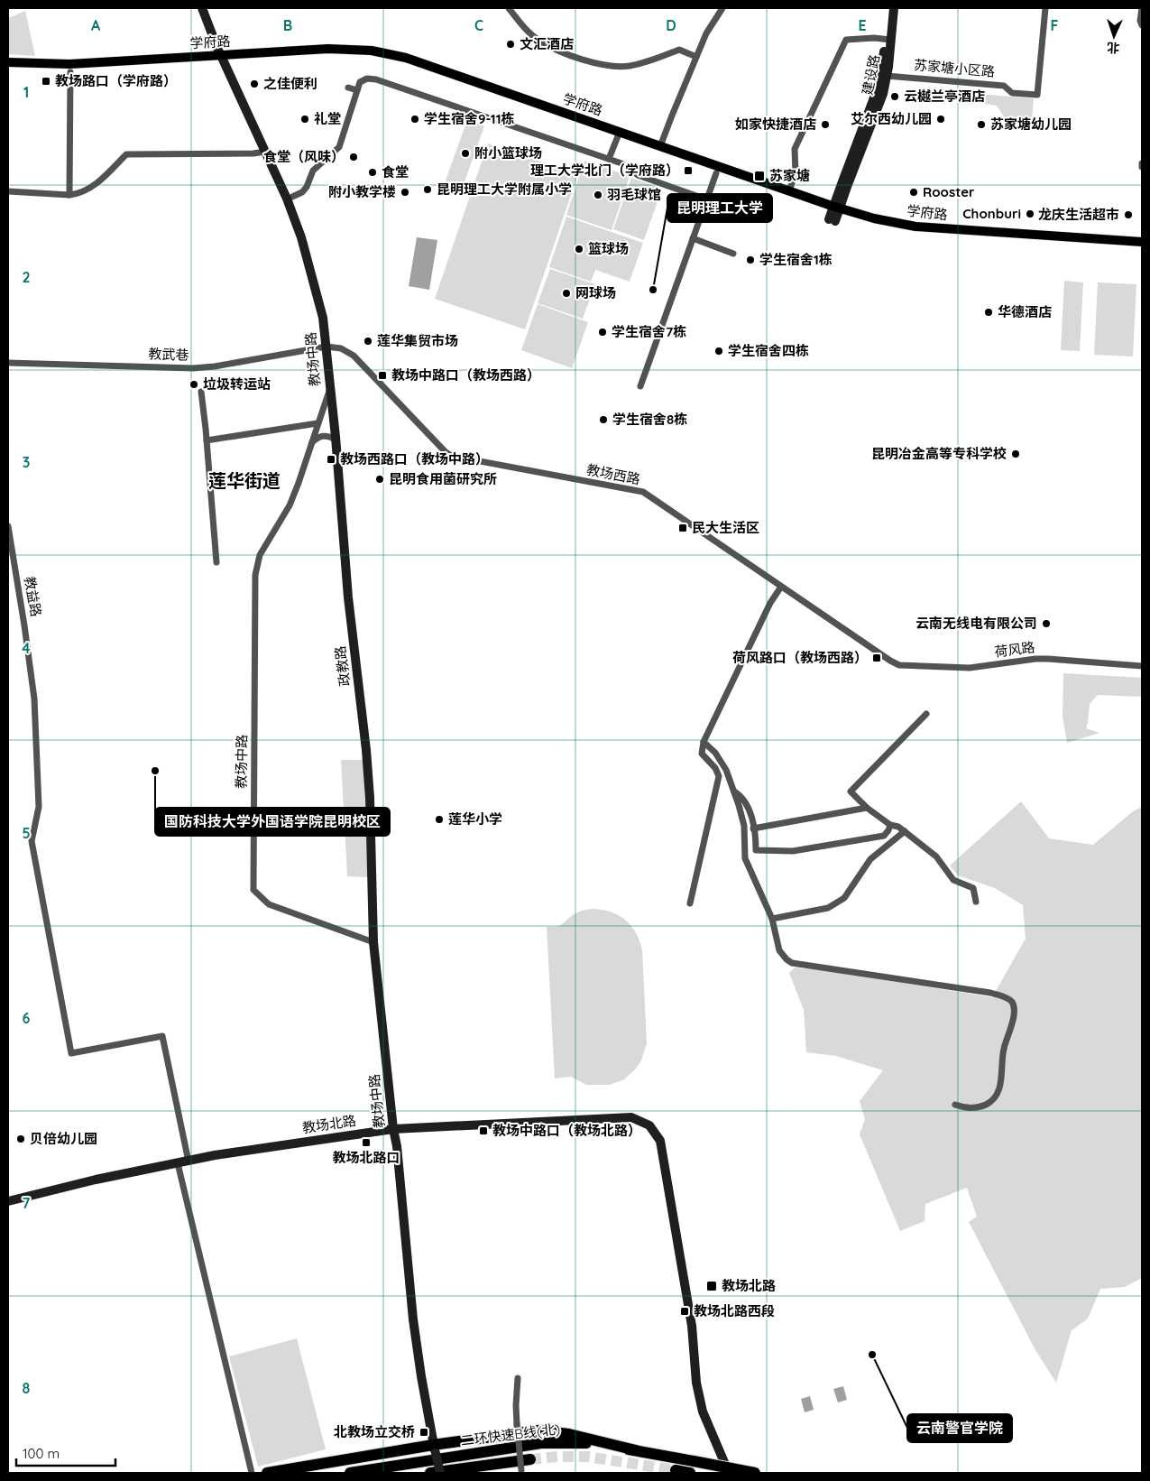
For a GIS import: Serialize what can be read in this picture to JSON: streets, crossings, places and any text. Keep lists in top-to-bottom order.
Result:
{
  "streets": {
    "highway": ["二环快速B线(北)"],
    "main road": [
      "学府路",
      "建设路",
      "教场中路",
      "政教路",
      "教场北路"
    ],
    "street": [
      "苏家塘小区路",
      "教武巷",
      "教场西路",
      "教益路",
      "荷风路"
    ]
  },
  "crossings": [
    ["学府路", "建设路"],
    ["学府路", "教场中路"],
    ["苏家塘小区路", "建设路"],
    ["教武巷", "教场中路"],
    ["教武巷", "教场西路"],
    ["教场中路", "教场西路"],
    ["教场中路", "政教路"],
    ["教场中路", "教场北路"],
    ["教场西路", "荷风路"],
    ["教益路", "教场北路"]
  ],
  "districts": ["莲华街道"],
  "places": {
    "other": [
      "文汇酒店",
      "之佳便利",
      "云樾兰亭酒店",
      "礼堂",
      "学生宿舍9-11栋",
      "艾尔西幼儿园",
      "如家快捷酒店",
      "苏家塘幼儿园",
      "附小篮球场",
      "食堂（风味）",
      "食堂",
      "昆明理工大学附属小学",
      "附小教学楼",
      "Rooster",
      "羽毛球馆",
      "Chonburi",
      "龙庆生活超市",
      "篮球场",
      "学生宿舍1栋",
      "昆明理工大学",
      "网球场",
      "华德酒店",
      "学生宿舍7栋",
      "莲华集贸市场",
      "学生宿舍四栋",
      "垃圾转运站",
      "学生宿舍8栋",
      "昆明冶金高等专科学校",
      "昆明食用菌研究所",
      "云南无线电有限公司",
      "国防科技大学外国语学院昆明校区",
      "莲华小学",
      "贝倍幼儿园",
      "云南警官学院"
    ],
    "transit": [
      "教场路口（学府路）",
      "理工大学北门（学府路）",
      "苏家塘",
      "教场中路口（教场西路）",
      "教场西路口（教场中路）",
      "民大生活区",
      "荷风路口（教场西路）",
      "教场中路口（教场北路）",
      "教场北路口",
      "教场北路",
      "教场北路西段",
      "北教场立交桥"
    ]
  },
  "scale_bar": "100 m",
  "north": "bottom",
  "grid": {
    "columns": [
      "A",
      "B",
      "C",
      "D",
      "E",
      "F"
    ],
    "rows": [
      "1",
      "2",
      "3",
      "4",
      "5",
      "6",
      "7",
      "8"
    ]
  }
}
